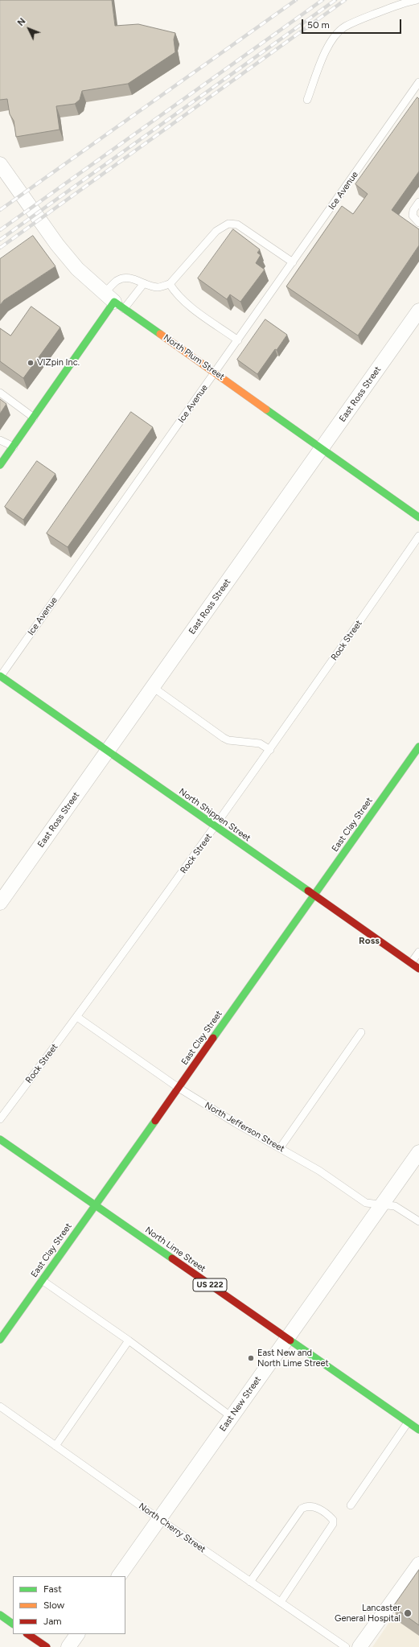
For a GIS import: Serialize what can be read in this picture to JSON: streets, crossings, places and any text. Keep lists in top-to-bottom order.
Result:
{
  "streets": {
    "main road": [
      "North Plum Street",
      "North Shippen Street",
      "East Clay Street",
      "North Lime Street",
      "US 222"
    ],
    "street": ["East Ross Street", "East New Street"],
    "lane": [
      "Ice Avenue",
      "Rock Street",
      "North Jefferson Street",
      "North Cherry Street"
    ]
  },
  "crossings": [
    ["Ice Avenue", "North Plum Street"],
    ["Ice Avenue", "North Shippen Street"],
    ["North Plum Street", "East Ross Street"],
    ["East Ross Street", "North Shippen Street"],
    ["Rock Street", "North Shippen Street"],
    ["Rock Street", "North Jefferson Street"],
    ["North Shippen Street", "East Clay Street"],
    ["East Clay Street", "North Jefferson Street"],
    ["East Clay Street", "North Lime Street"],
    ["North Jefferson Street", "East New Street"],
    ["North Lime Street", "East New Street"],
    ["East New Street", "North Cherry Street"]
  ],
  "districts": ["Ross"],
  "places": ["VIZpin Inc.", "East New and North Lime Street", "Lancaster General Hospital"],
  "legend": ["Fast", "Slow", "Jam"],
  "scale_bar": "50 m",
  "north": "top left"
}
